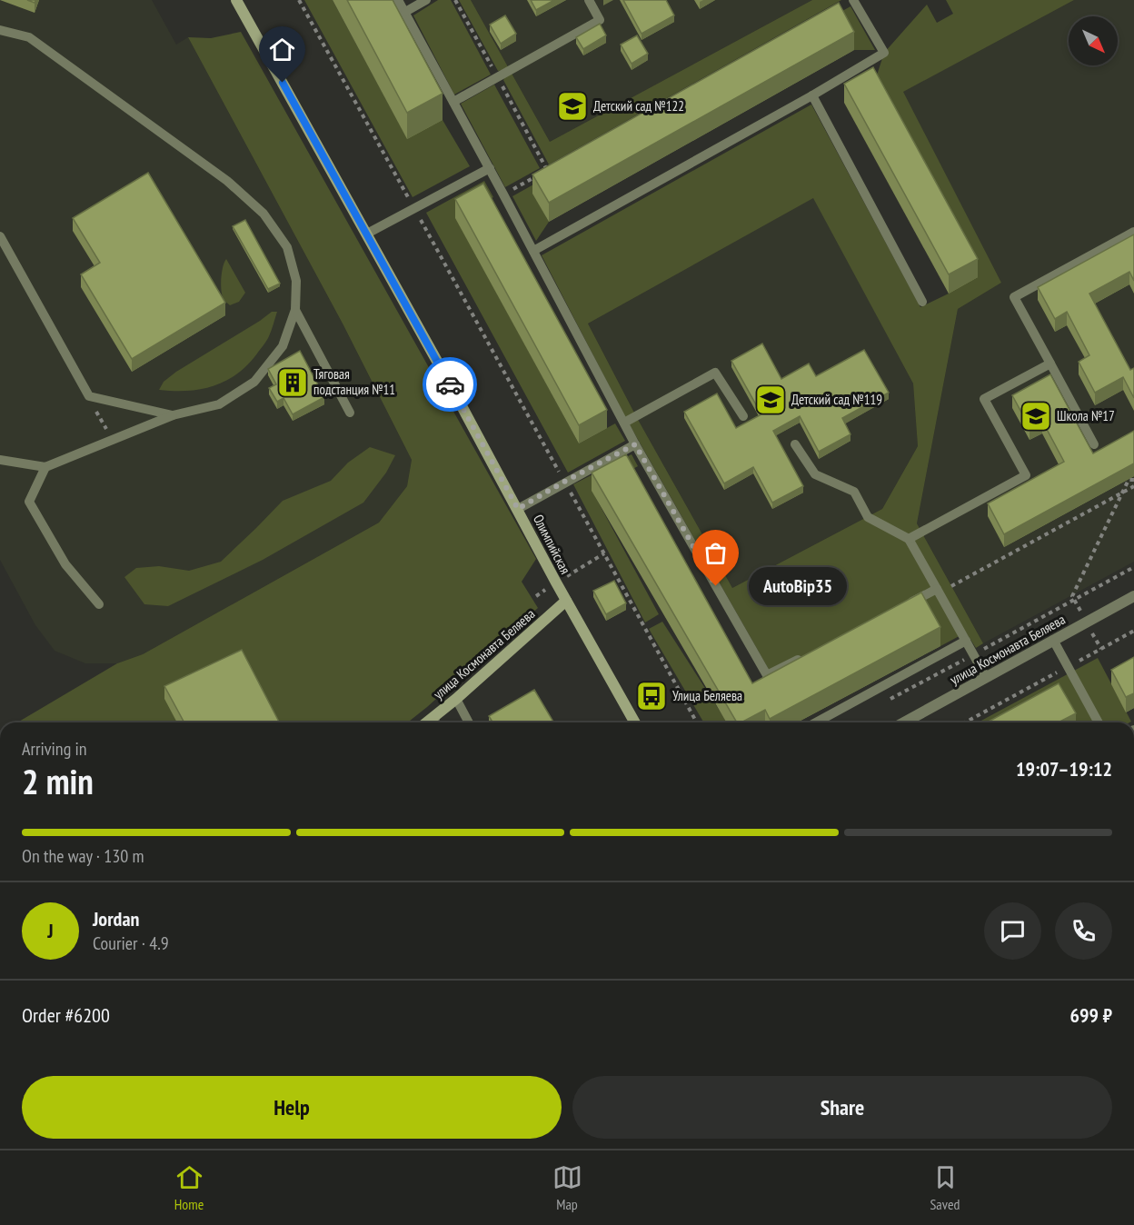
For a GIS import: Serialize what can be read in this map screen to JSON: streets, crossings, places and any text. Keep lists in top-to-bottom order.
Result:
{
  "streets": {
    "main road": ["Олимпийская", "улица Космонавта Беляева"]
  },
  "crossings": [
    ["Олимпийская", "улица Космонавта Беляева"]
  ],
  "places": {
    "school or university": ["Детский сад №122", "Детский сад №119", "Школа №17"],
    "building": ["Тяговая подстанция №11"],
    "other": ["AutoBip35"],
    "bus stop": ["Улица Беляева"]
  },
  "north": "bottom right",
  "page": {
    "bubble": "AutoBip35",
    "heading": ["2 min", "Arriving in", "19:07–19:12"],
    "panel": [
      "Jordan",
      "Courier · 4.9",
      "Order #6200",
      "699 ₽"
    ],
    "bar": "On the way · 130 m",
    "round": "J",
    "buttons": ["Help", "Share"],
    "tabs": ["Home", "Map", "Saved"]
  }
}
